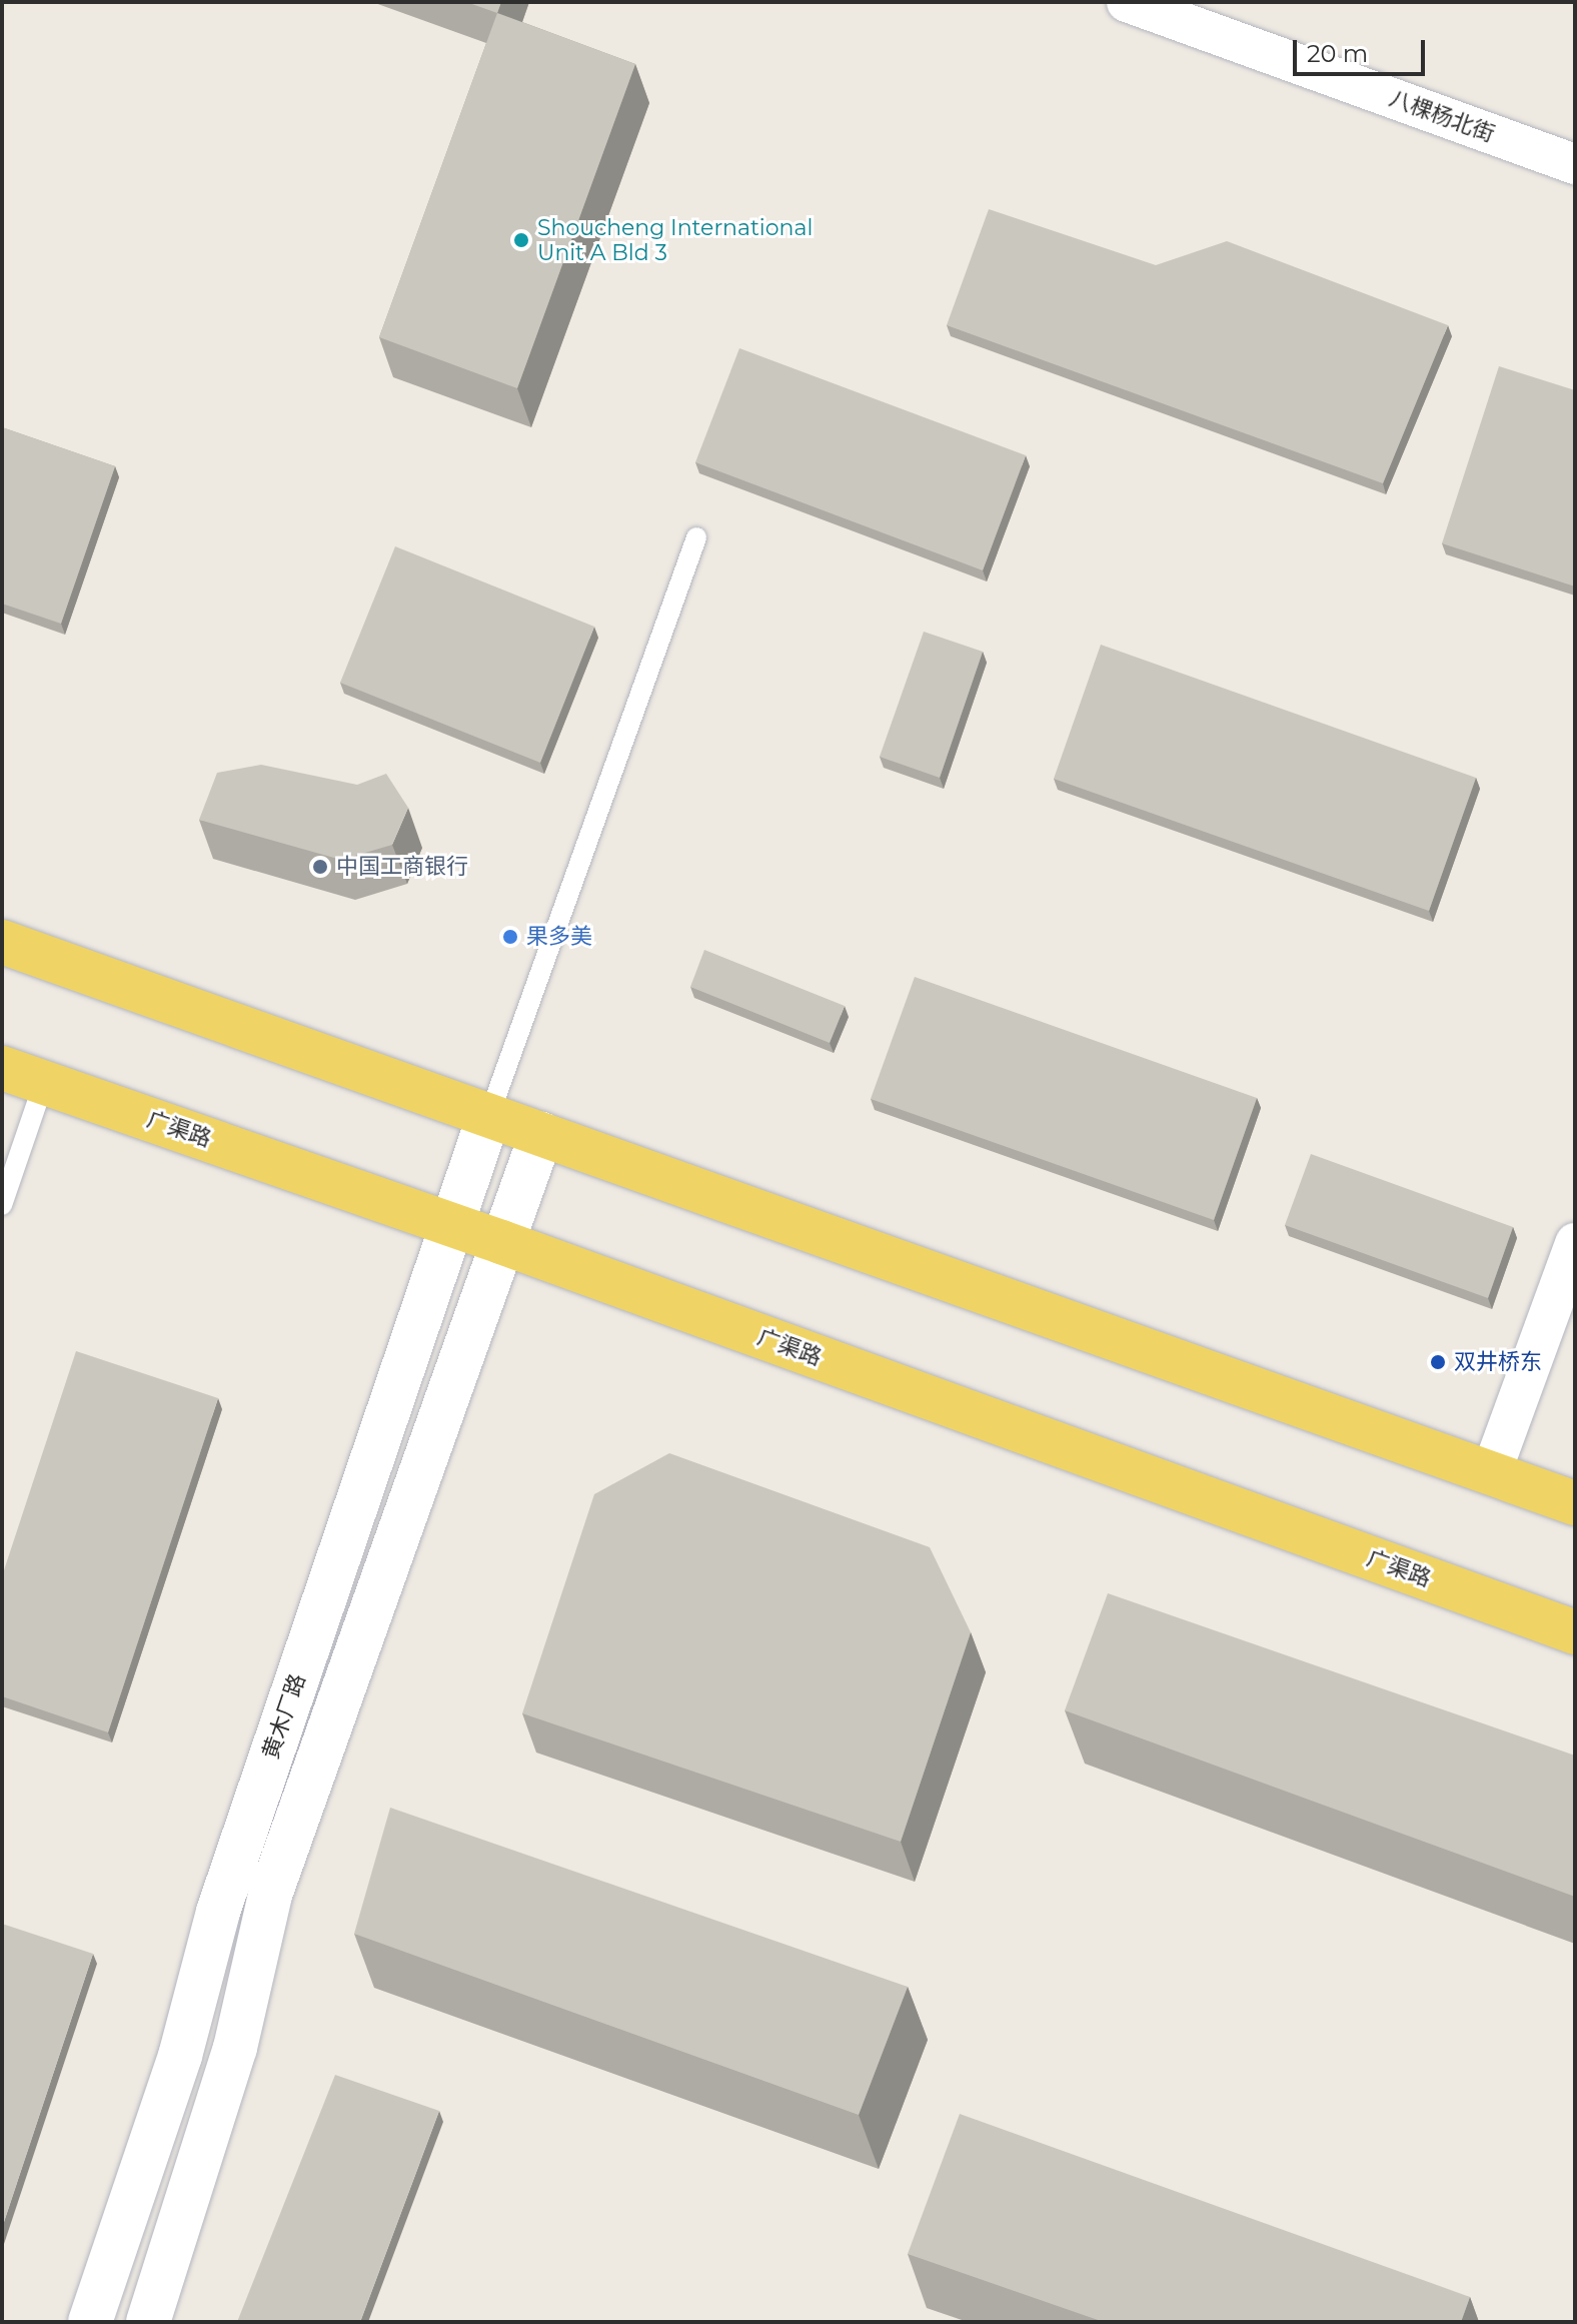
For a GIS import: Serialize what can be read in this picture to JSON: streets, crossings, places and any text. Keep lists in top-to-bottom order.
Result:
{
  "streets": {
    "main road": ["广渠路", "黄木厂路"],
    "street": ["八棵杨北街"]
  },
  "crossings": [
    ["广渠路", "黄木厂路"]
  ],
  "places": [
    "Shoucheng International Unit A Bld 3",
    "中国工商银行",
    "果多美",
    "双井桥东"
  ],
  "scale_bar": "20 m"
}
